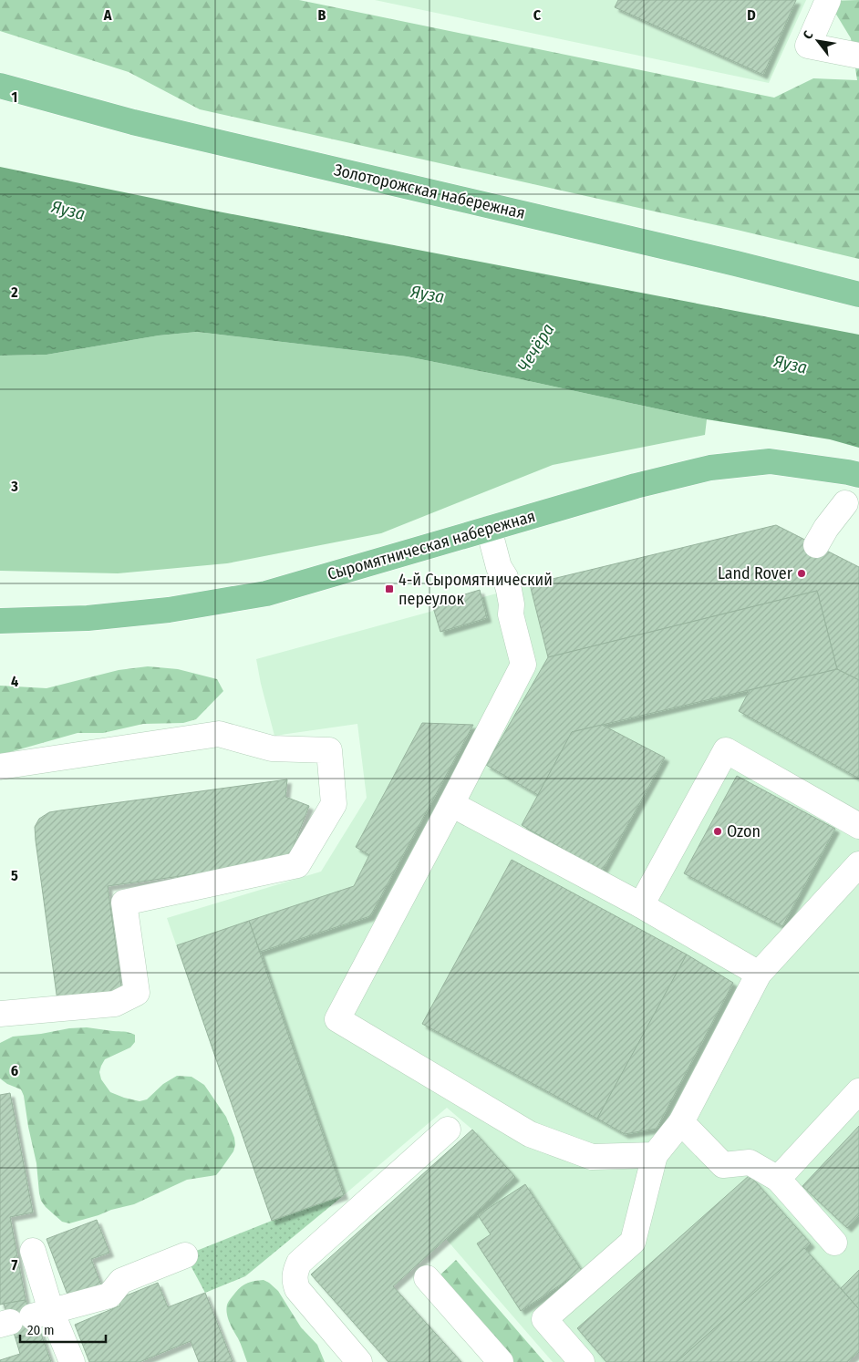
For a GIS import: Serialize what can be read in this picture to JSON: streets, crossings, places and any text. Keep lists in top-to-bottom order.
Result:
{
  "streets": {
    "main road": ["Золоторожская набережная", "Сыромятническая набережная"]
  },
  "water": ["Яуза", "Чечёра"],
  "places": {
    "other": ["Land Rover", "Ozon"],
    "transit": ["4-й Сыромятнический переулок"]
  },
  "scale_bar": "20 m",
  "north": "top left",
  "grid": {
    "columns": [
      "A",
      "B",
      "C",
      "D"
    ],
    "rows": [
      "1",
      "2",
      "3",
      "4",
      "5",
      "6",
      "7"
    ]
  }
}
